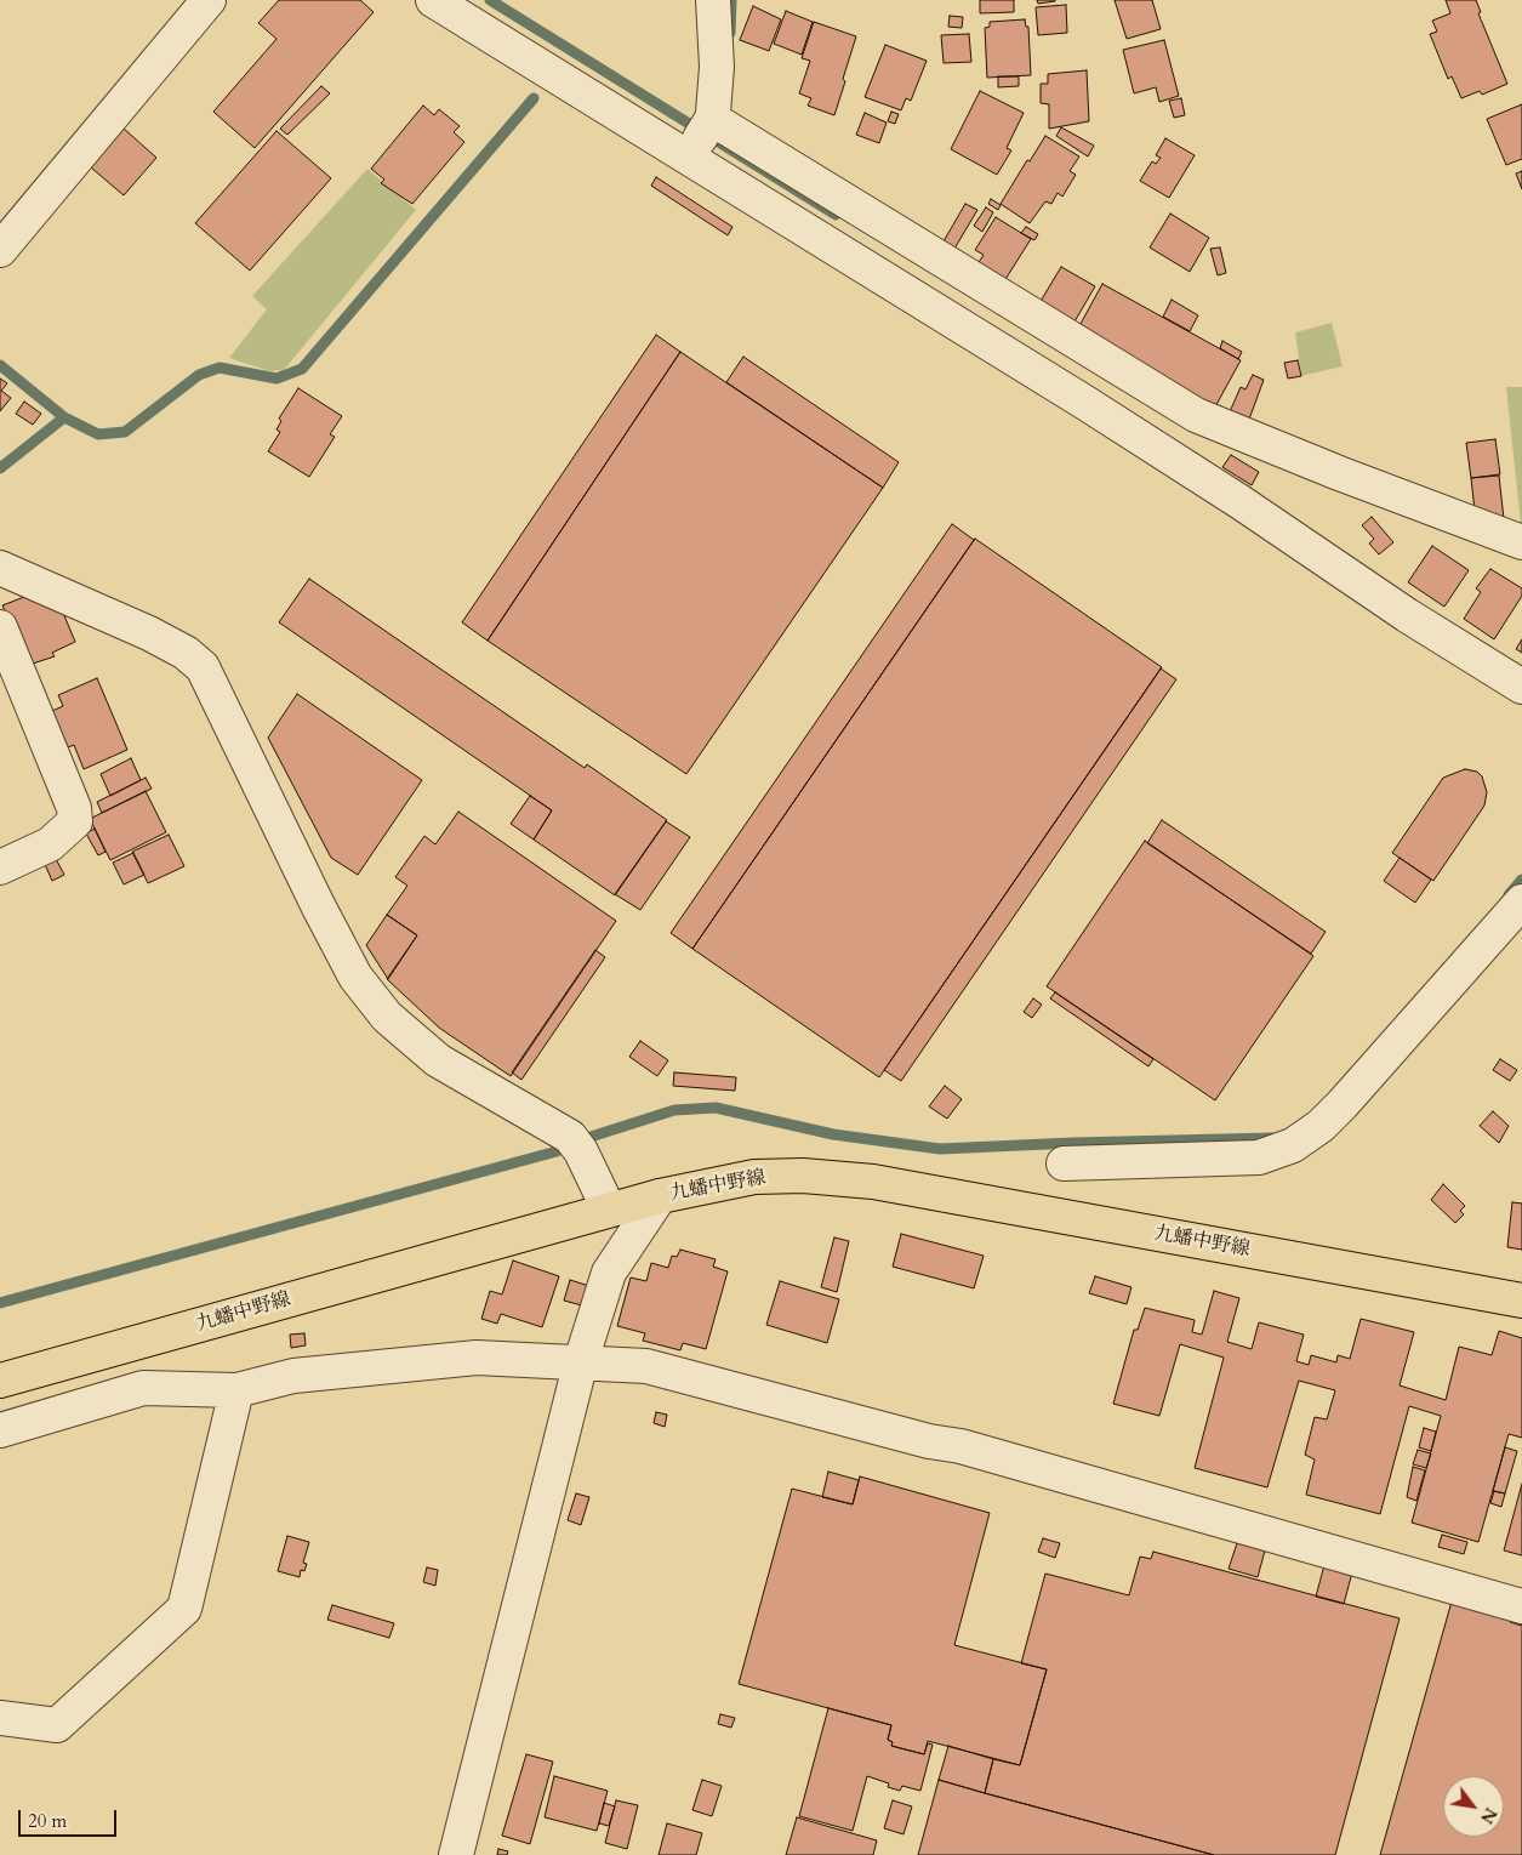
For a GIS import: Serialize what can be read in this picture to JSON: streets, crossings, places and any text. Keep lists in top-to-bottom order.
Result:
{
  "streets": {
    "main road": ["九蟠中野線"]
  },
  "scale_bar": "20 m",
  "north": "bottom right"
}
